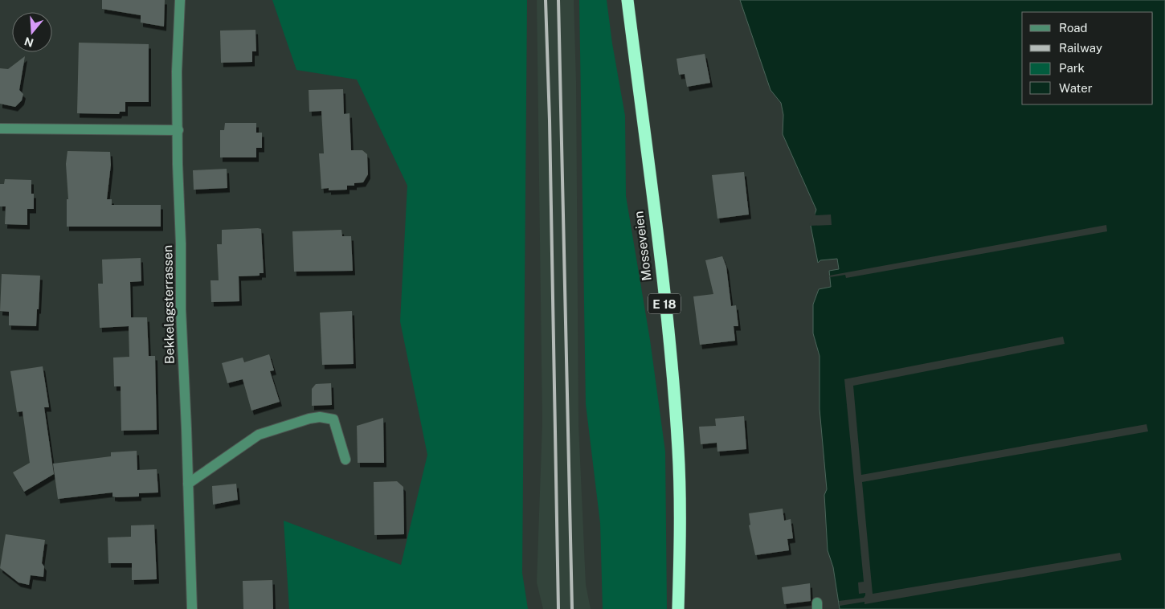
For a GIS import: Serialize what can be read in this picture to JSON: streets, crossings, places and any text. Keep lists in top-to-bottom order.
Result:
{
  "streets": {
    "highway": ["Mosseveien", "E 18"],
    "street": ["Bekkelagsterrassen"]
  },
  "legend": [
    "Road",
    "Railway",
    "Park",
    "Water"
  ],
  "north": "bottom"
}
